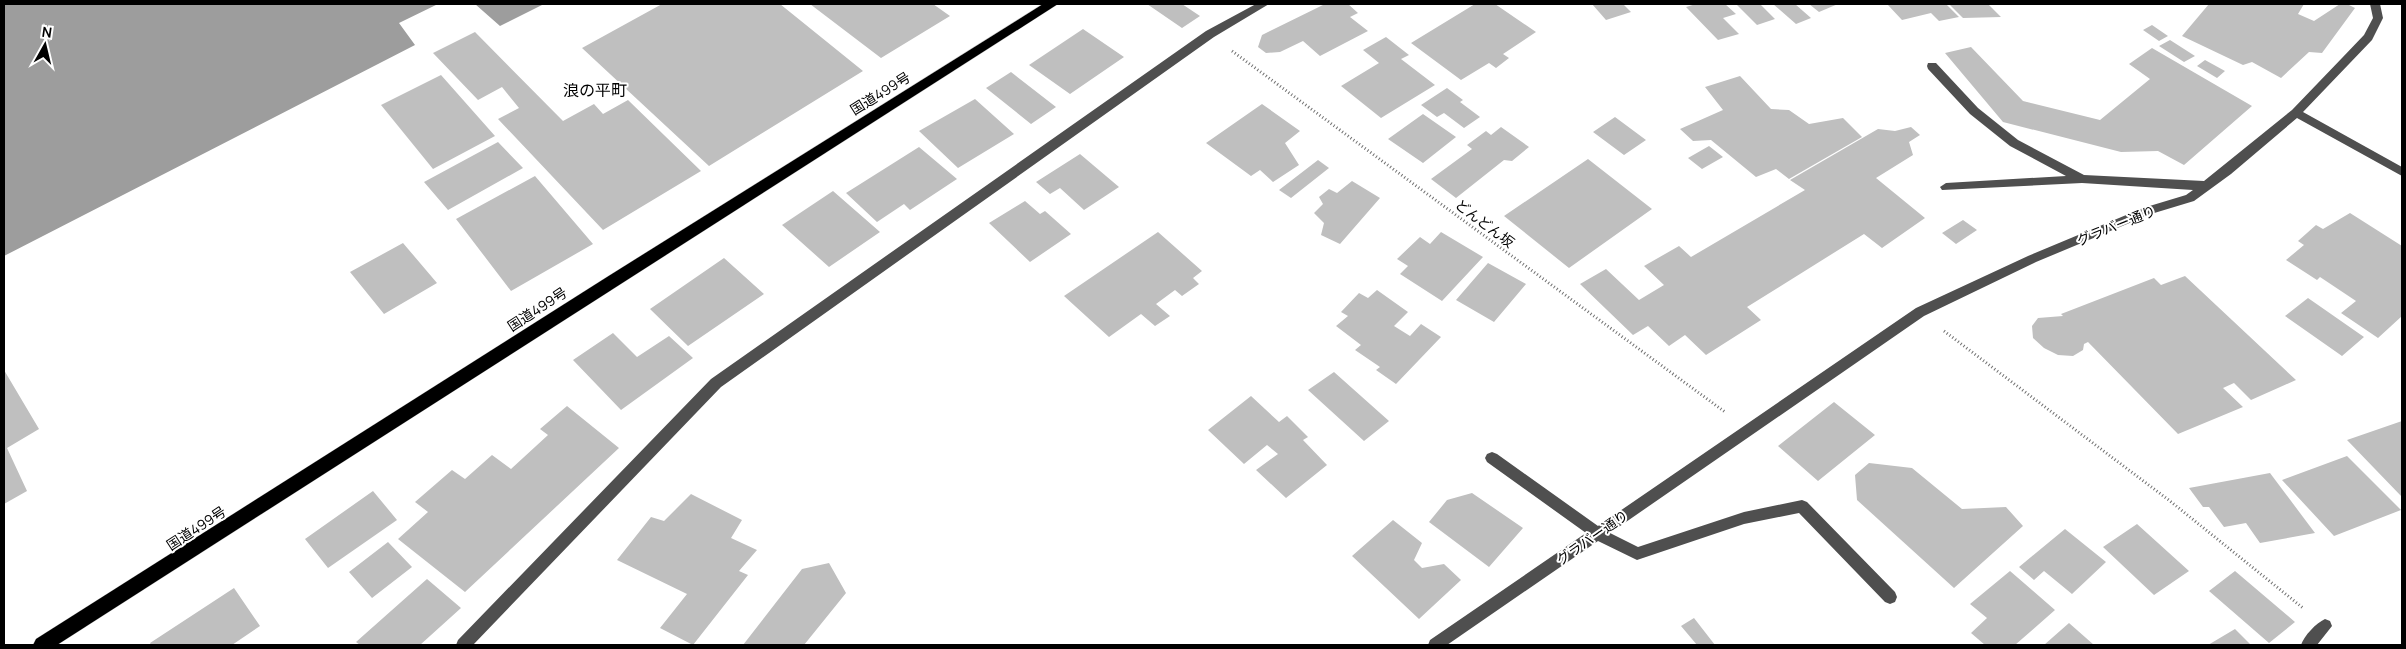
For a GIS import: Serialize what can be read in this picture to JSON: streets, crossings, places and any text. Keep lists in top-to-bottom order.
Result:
{
  "streets": {
    "highway": ["国道499号"],
    "street": ["グラバー通り"],
    "path": ["どんどん坂"]
  },
  "crossings": [
    ["どんどん坂", "グラバー通り"]
  ],
  "districts": ["浪の平町"],
  "north": "top"
}
